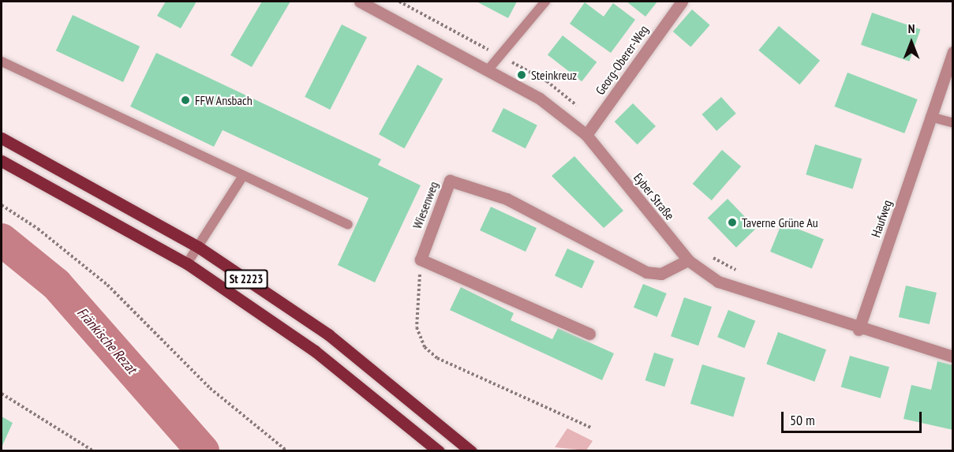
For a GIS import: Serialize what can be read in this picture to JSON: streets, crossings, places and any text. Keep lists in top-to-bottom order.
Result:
{
  "streets": {
    "main road": ["St 2223"],
    "street": [
      "Georg-Oberer-Weg",
      "Eyber Straße",
      "Wiesenweg",
      "Haufweg"
    ]
  },
  "crossings": [
    ["Georg-Oberer-Weg", "Eyber Straße"],
    ["Eyber Straße", "Wiesenweg"],
    ["Eyber Straße", "Haufweg"]
  ],
  "water": ["Fränkische Rezat"],
  "places": ["Steinkreuz", "FFW Ansbach", "Taverne Grüne Au"],
  "scale_bar": "50 m",
  "north": "top"
}
